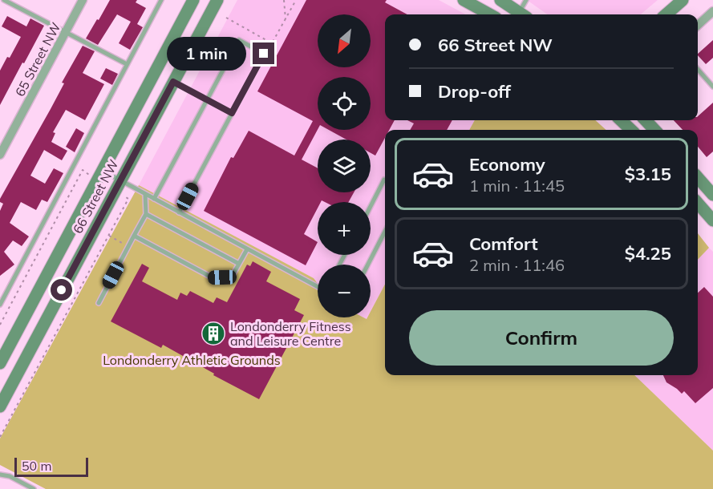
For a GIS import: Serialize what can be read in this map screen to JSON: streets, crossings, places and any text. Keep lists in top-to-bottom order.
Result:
{
  "streets": {
    "main road": ["66 Street NW"],
    "street": ["65 Street NW"]
  },
  "parks": ["Londonderry Athletic Grounds"],
  "places": {
    "building": ["Londonderry Fitness and Leisure Centre"]
  },
  "scale_bar": "50 m",
  "north": "bottom left",
  "page": {
    "map_buttons": ["+", "−"],
    "banner": ["66 Street NW", "Drop-off"],
    "bubble": "1 min",
    "list": [
      {
        "name": "Economy",
        "note": "1 min · 11:45",
        "value": "$3.15"
      },
      {
        "name": "Comfort",
        "note": "2 min · 11:46",
        "value": "$4.25"
      }
    ],
    "buttons": "Confirm",
    "scale": "50 m"
  }
}
